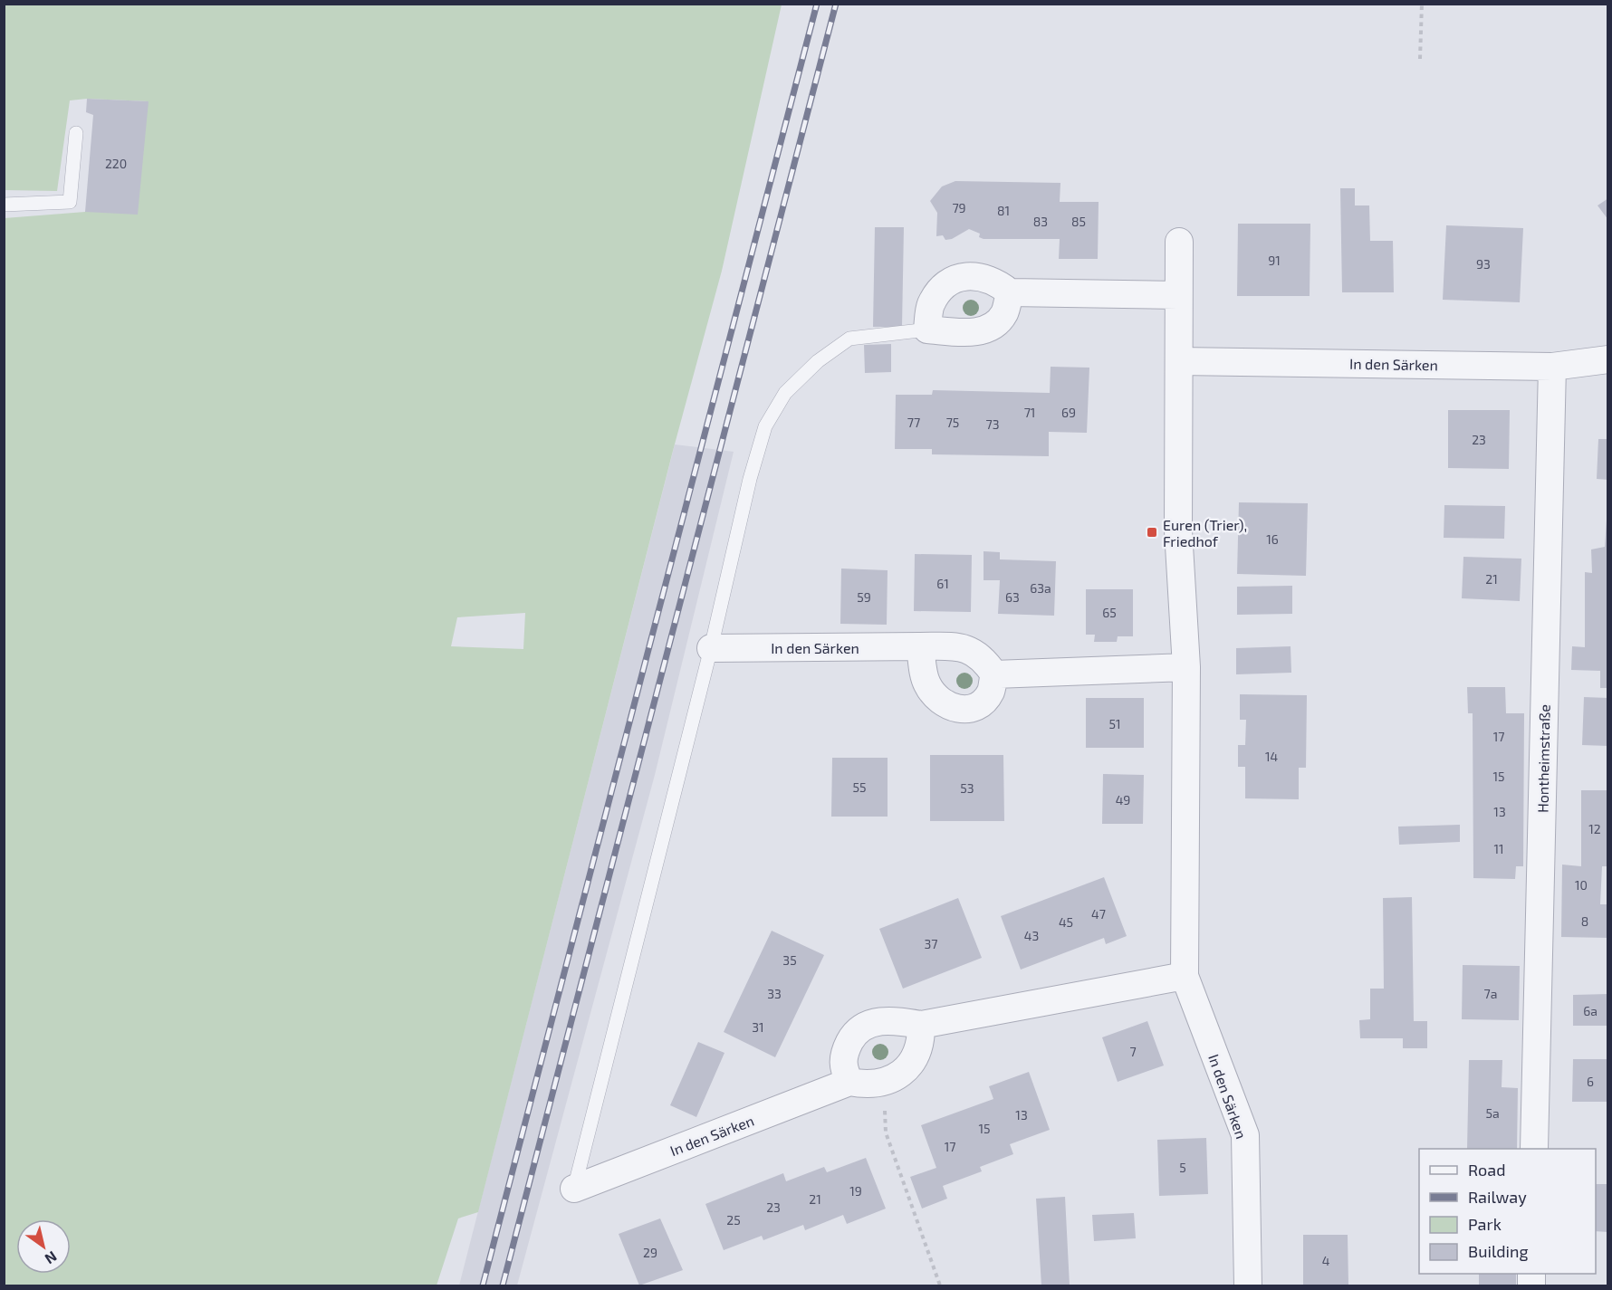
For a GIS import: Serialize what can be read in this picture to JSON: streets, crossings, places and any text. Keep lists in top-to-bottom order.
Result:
{
  "streets": {
    "street": ["In den Särken", "Hontheimstraße"]
  },
  "crossings": [
    ["In den Särken", "Hontheimstraße"]
  ],
  "places": {
    "transit": ["Euren (Trier), Friedhof"]
  },
  "house_numbers": [
    "220",
    "79",
    "81",
    "83",
    "85",
    "91",
    "93",
    "71",
    "69",
    "77",
    "75",
    "73",
    "23",
    "16",
    "21",
    "61",
    "63a",
    "59",
    "63",
    "65",
    "51",
    "17",
    "14",
    "15",
    "55",
    "53",
    "49",
    "13",
    "12",
    "11",
    "10",
    "47",
    "8",
    "45",
    "43",
    "37",
    "35",
    "33",
    "7a",
    "6a",
    "31",
    "7",
    "6",
    "5a",
    "13",
    "15",
    "17",
    "5",
    "19",
    "21",
    "23",
    "25",
    "29",
    "4"
  ],
  "legend": [
    "Road",
    "Railway",
    "Park",
    "Building"
  ],
  "north": "bottom right"
}
